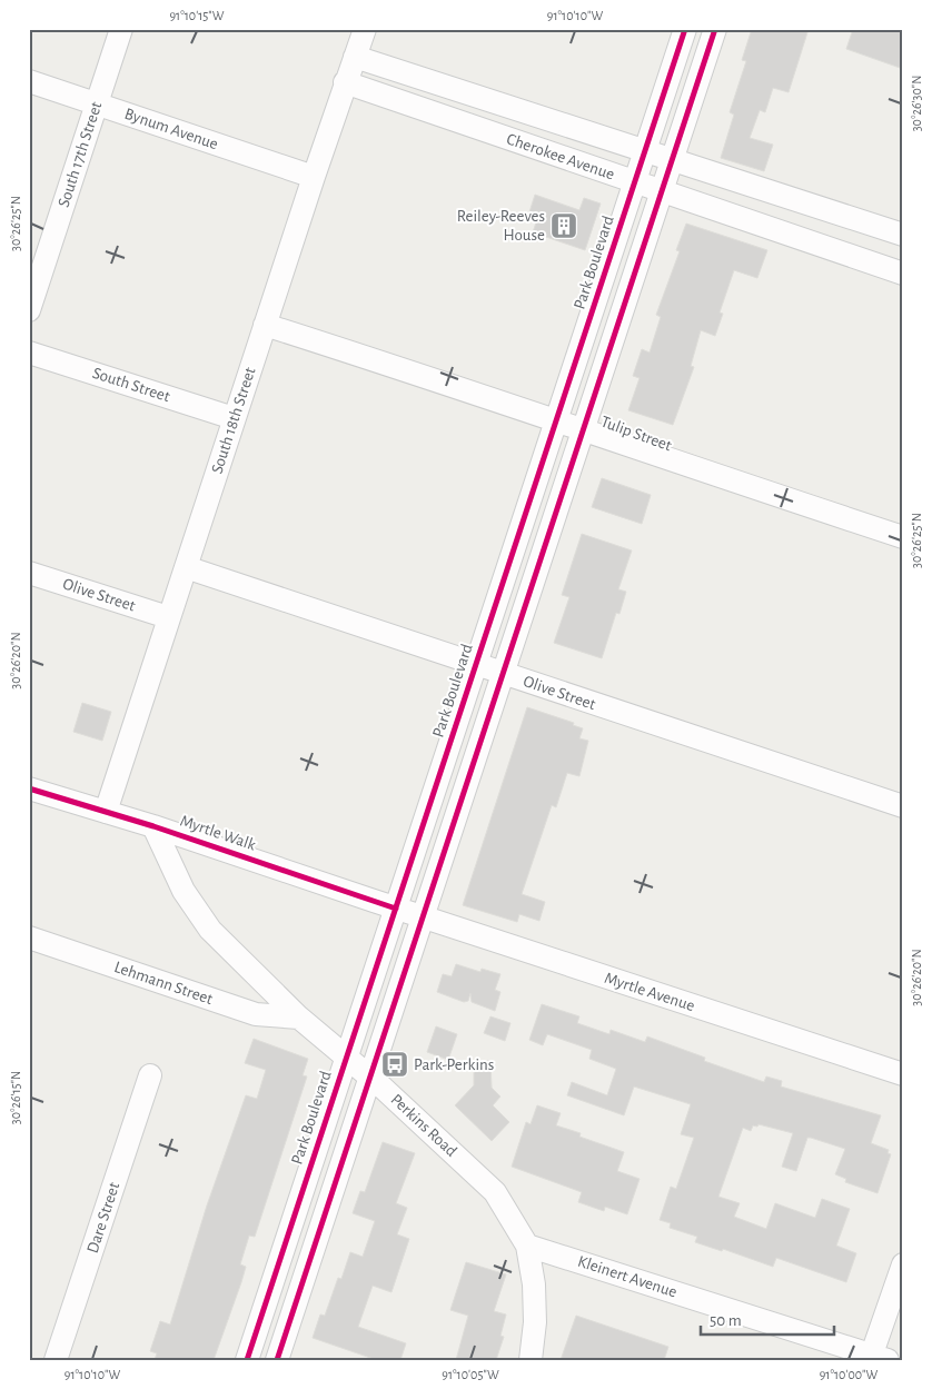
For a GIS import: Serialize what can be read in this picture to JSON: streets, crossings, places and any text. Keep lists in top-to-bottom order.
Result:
{
  "streets": {
    "street": [
      "Bynum Avenue",
      "South 17th Street",
      "Cherokee Avenue",
      "Park Boulevard",
      "South Street",
      "South 18th Street",
      "Tulip Street",
      "Olive Street",
      "Myrtle Walk",
      "Lehmann Street",
      "Myrtle Avenue",
      "Perkins Road",
      "Dare Street",
      "Kleinert Avenue"
    ]
  },
  "crossings": [
    ["Bynum Avenue", "South 17th Street"],
    ["Bynum Avenue", "South 18th Street"],
    ["Cherokee Avenue", "Park Boulevard"],
    ["Cherokee Avenue", "South 18th Street"],
    ["Park Boulevard", "Tulip Street"],
    ["Park Boulevard", "Olive Street"],
    ["Park Boulevard", "Myrtle Walk"],
    ["Park Boulevard", "Myrtle Avenue"],
    ["Park Boulevard", "Perkins Road"],
    ["South Street", "South 18th Street"],
    ["South 18th Street", "Tulip Street"],
    ["South 18th Street", "Olive Street"],
    ["South 18th Street", "Myrtle Walk"],
    ["Myrtle Walk", "Myrtle Avenue"],
    ["Myrtle Walk", "Perkins Road"],
    ["Lehmann Street", "Perkins Road"],
    ["Perkins Road", "Kleinert Avenue"]
  ],
  "places": {
    "building": ["Reiley-Reeves House"],
    "bus stop": ["Park-Perkins"]
  },
  "scale_bar": "50 m",
  "coordinates": [
    "91°10'15\"W",
    "91°10'10\"W",
    "30°26'30\"N",
    "30°26'25\"N",
    "30°26'20\"N",
    "30°26'15\"N",
    "91°10'05\"W",
    "91°10'00\"W"
  ]
}
